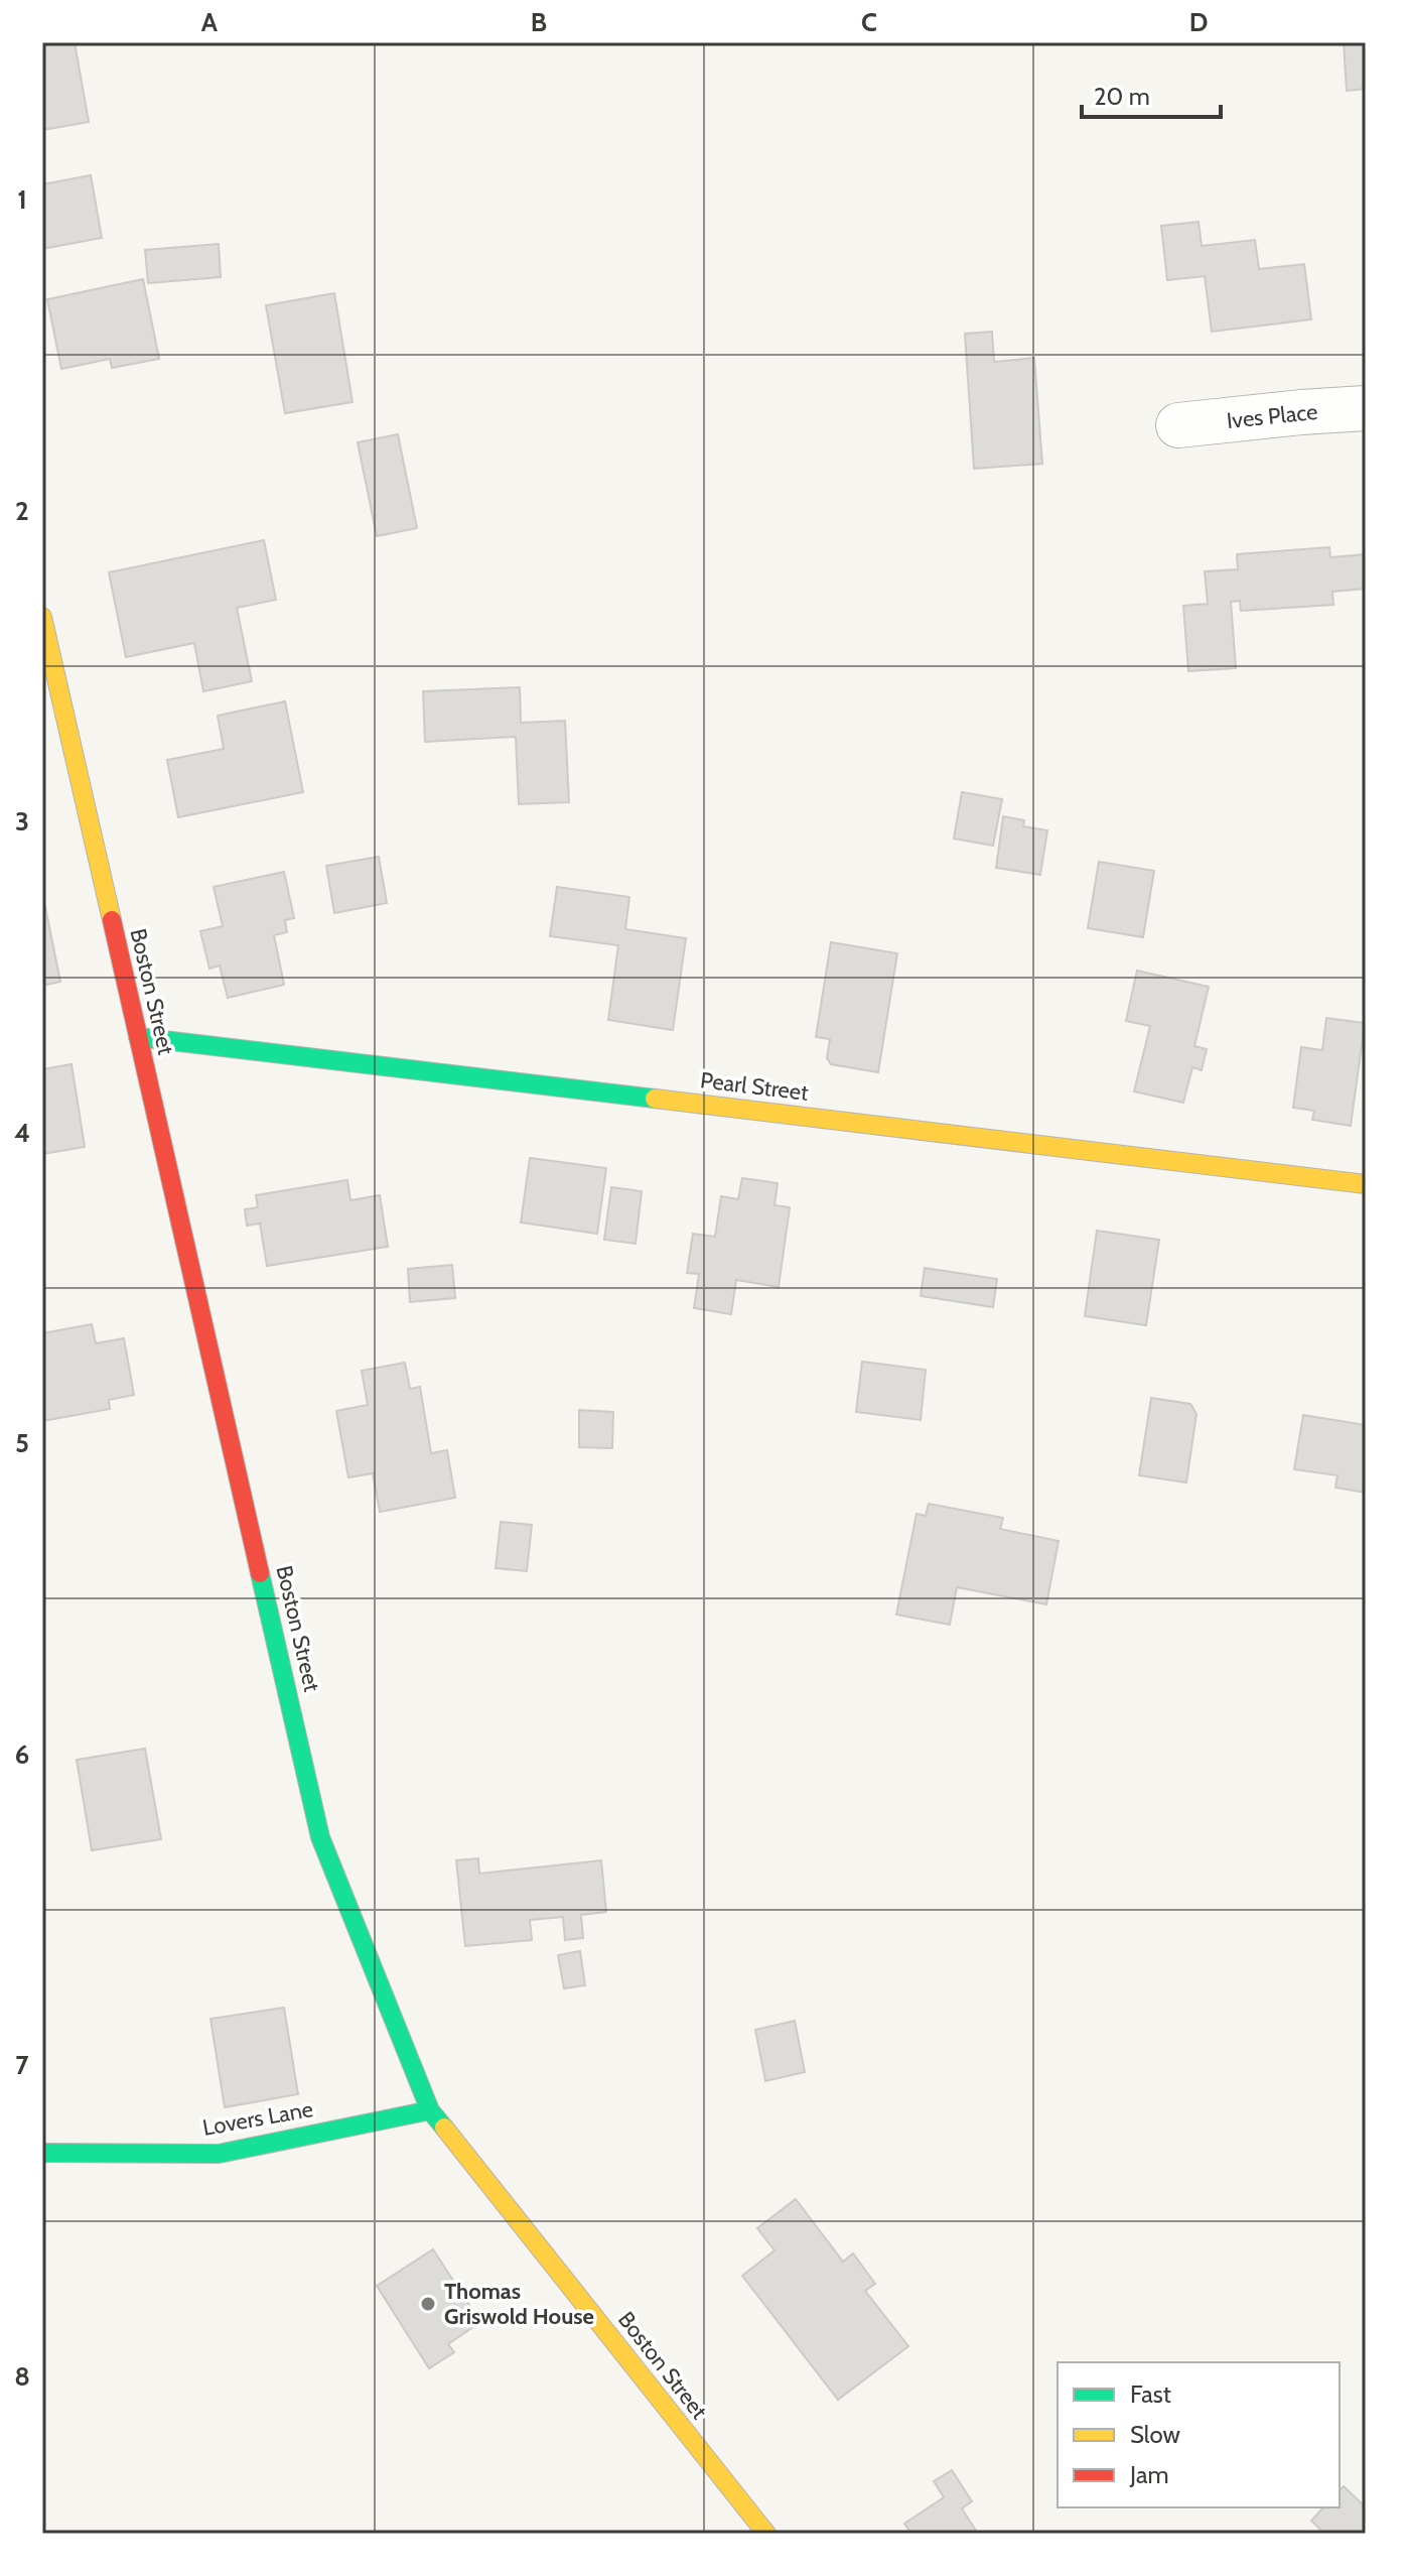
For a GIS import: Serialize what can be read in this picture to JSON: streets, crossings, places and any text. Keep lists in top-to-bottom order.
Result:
{
  "streets": {
    "main road": ["Boston Street", "Pearl Street", "Lovers Lane"],
    "street": ["Ives Place"]
  },
  "crossings": [
    ["Boston Street", "Pearl Street"],
    ["Boston Street", "Lovers Lane"]
  ],
  "places": ["Thomas Griswold House"],
  "legend": ["Fast", "Slow", "Jam"],
  "scale_bar": "20 m",
  "grid": {
    "columns": [
      "A",
      "B",
      "C",
      "D"
    ],
    "rows": [
      "1",
      "2",
      "3",
      "4",
      "5",
      "6",
      "7",
      "8"
    ]
  }
}
